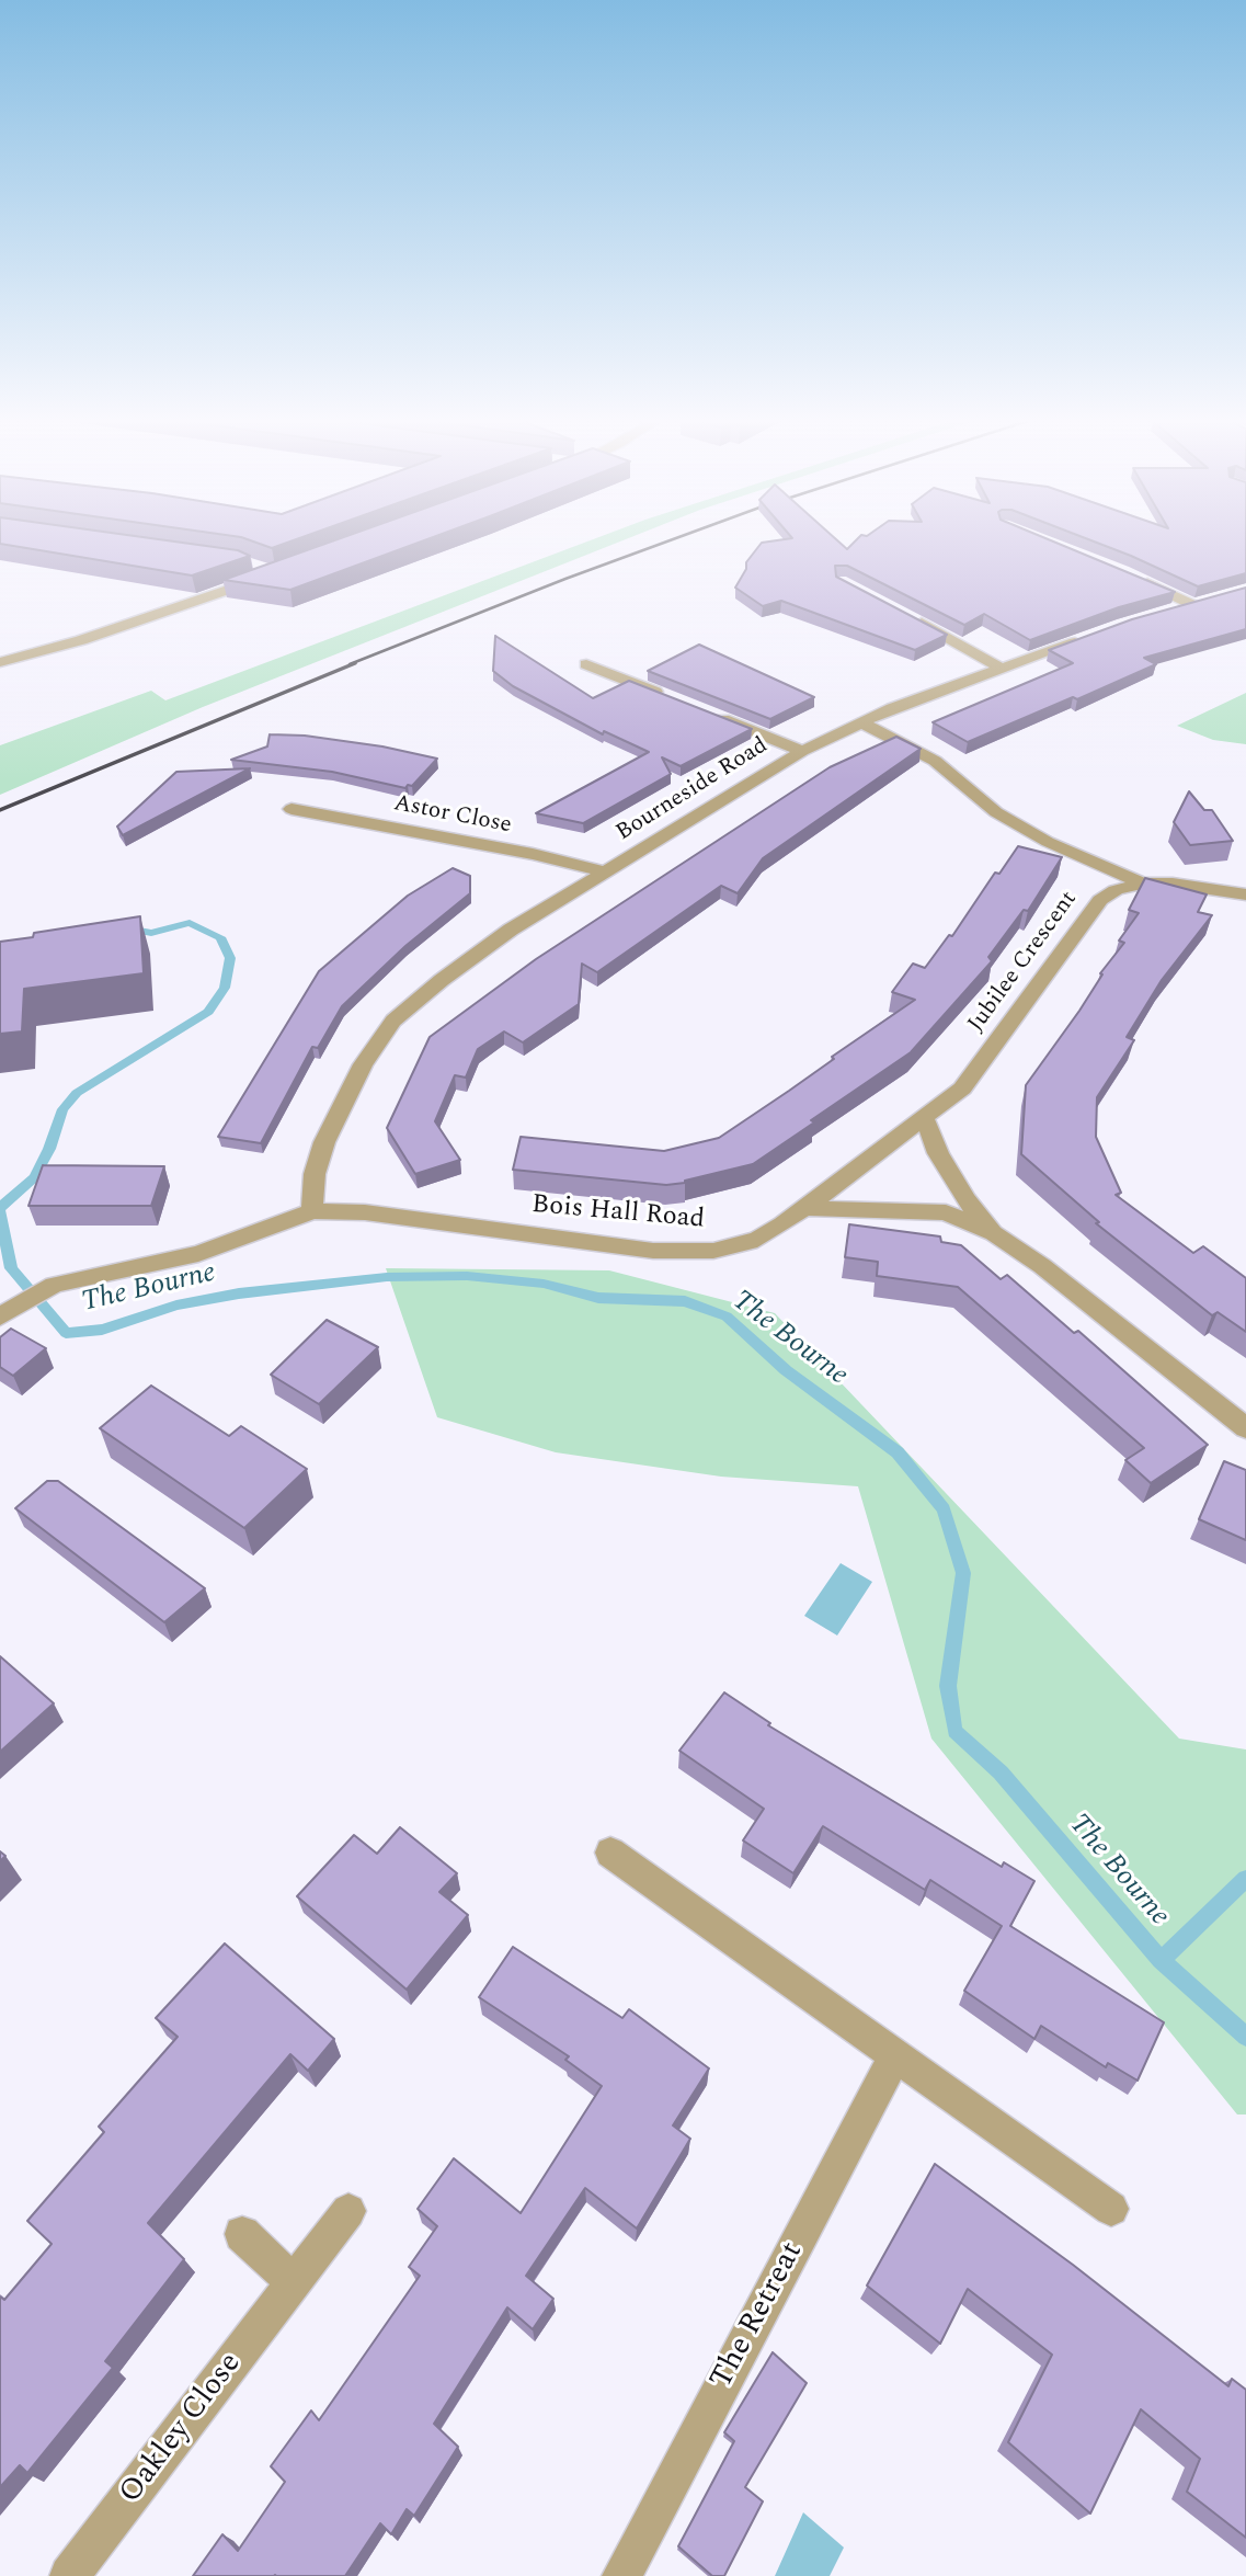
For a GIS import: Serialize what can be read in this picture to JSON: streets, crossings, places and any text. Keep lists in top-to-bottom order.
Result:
{
  "streets": {
    "street": [
      "Bourneside Road",
      "Astor Close",
      "Jubilee Crescent",
      "Bois Hall Road",
      "The Retreat",
      "Oakley Close"
    ]
  },
  "crossings": [
    ["Bourneside Road", "Astor Close"],
    ["Bourneside Road", "Jubilee Crescent"],
    ["Bourneside Road", "Bois Hall Road"],
    ["Jubilee Crescent", "Bois Hall Road"]
  ],
  "water": ["The Bourne"]
}
